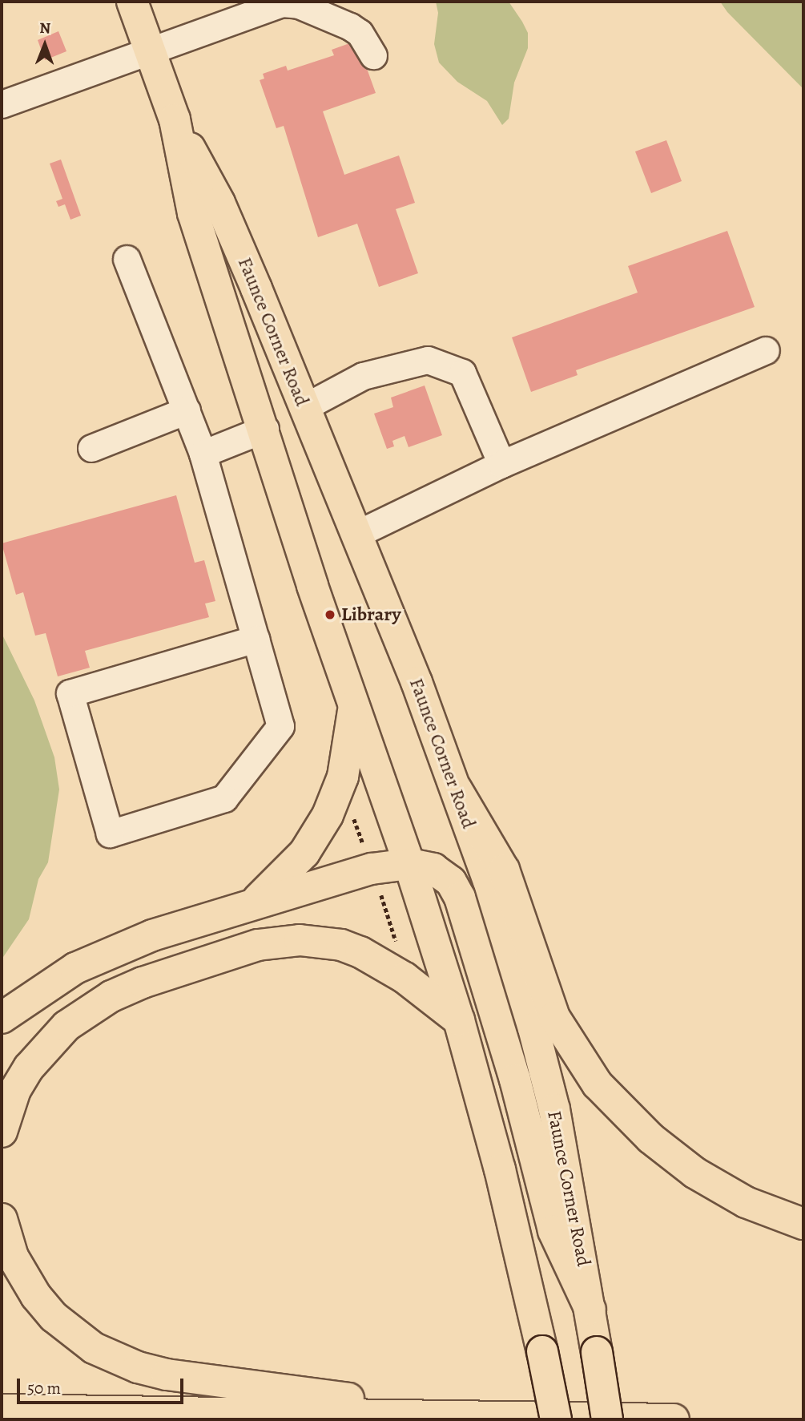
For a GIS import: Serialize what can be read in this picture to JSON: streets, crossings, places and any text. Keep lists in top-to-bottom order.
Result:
{
  "streets": {
    "main road": ["Faunce Corner Road"]
  },
  "places": ["Library"],
  "scale_bar": "50 m",
  "north": "top"
}
